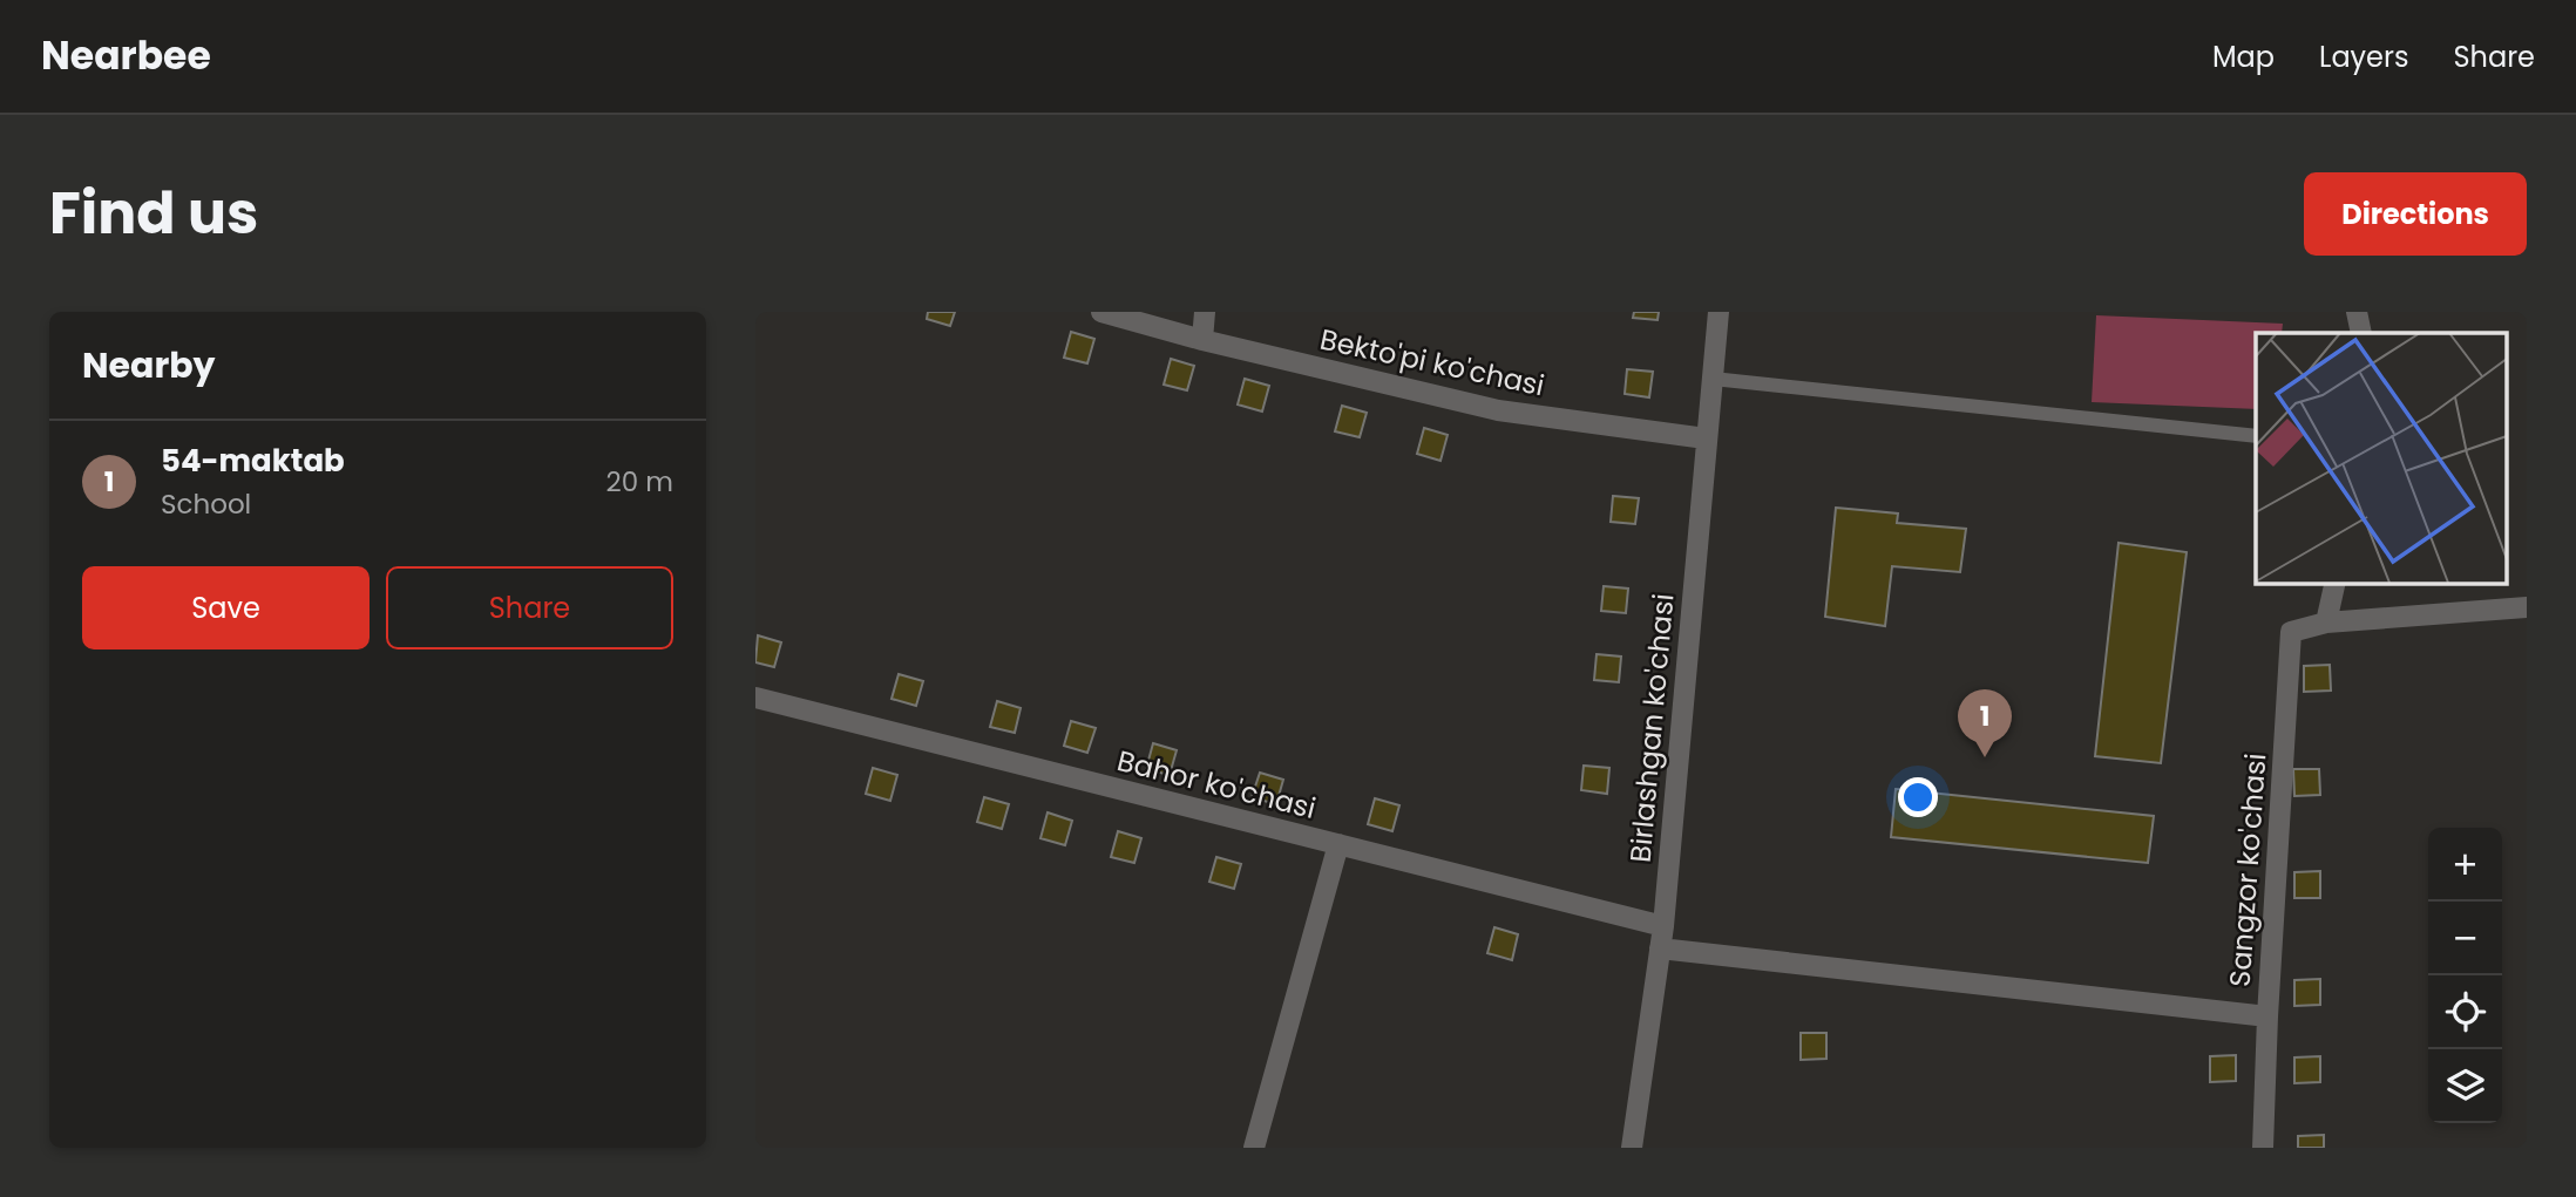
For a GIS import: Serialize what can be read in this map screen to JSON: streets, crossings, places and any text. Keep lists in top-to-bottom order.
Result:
{
  "streets": {
    "street": [
      "Bekto'pi ko'chasi",
      "Birlashgan ko'chasi",
      "Bahor ko'chasi",
      "Sangzor ko'chasi"
    ]
  },
  "crossings": [
    ["Bekto'pi ko'chasi", "Birlashgan ko'chasi"],
    ["Birlashgan ko'chasi", "Bahor ko'chasi"]
  ],
  "page": {
    "header": "Nearbee",
    "nav": ["Map", "Layers", "Share"],
    "title": "Find us",
    "buttons": [
      "Directions",
      ["Save", "Share"]
    ],
    "heading": "Nearby",
    "list": [
      {
        "mark": "1",
        "name": "54-maktab",
        "note": "School",
        "value": "20 m"
      }
    ],
    "pins": "1",
    "map_buttons": ["+", "−"]
  }
}
